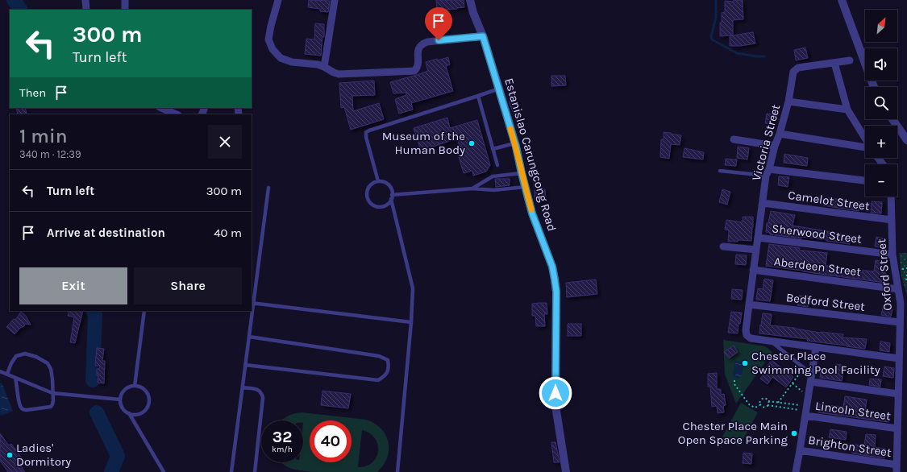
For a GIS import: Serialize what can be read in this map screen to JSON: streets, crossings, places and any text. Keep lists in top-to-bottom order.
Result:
{
  "streets": {
    "street": [
      "Victoria Street",
      "Estanislao Carungcong Road",
      "Camelot Street",
      "Sherwood Street",
      "Aberdeen Street",
      "Oxford Street",
      "Bedford Street",
      "Lincoln Street",
      "Brighton Street"
    ]
  },
  "crossings": [
    ["Victoria Street", "Camelot Street"],
    ["Victoria Street", "Sherwood Street"],
    ["Victoria Street", "Aberdeen Street"],
    ["Victoria Street", "Bedford Street"],
    ["Camelot Street", "Oxford Street"],
    ["Sherwood Street", "Oxford Street"],
    ["Aberdeen Street", "Oxford Street"],
    ["Oxford Street", "Bedford Street"],
    ["Oxford Street", "Lincoln Street"],
    ["Oxford Street", "Brighton Street"]
  ],
  "places": [
    "Museum of the Human Body",
    "Chester Place Swimming Pool Facility",
    "Chester Place Main Open Space Parking",
    "Ladies' Dormitory"
  ],
  "north": "top right",
  "page": {
    "map_buttons": ["+", "−"],
    "turn": ["300 m", "Turn left"],
    "then": "Then",
    "heading": ["1 min", "340 m · 12:39"],
    "list": [
      {
        "name": "Turn left",
        "value": "300 m"
      },
      {
        "name": "Arrive at destination",
        "value": "40 m"
      }
    ],
    "buttons": ["Exit", "Share"],
    "speed": "32 km/h",
    "limit": "40"
  }
}
